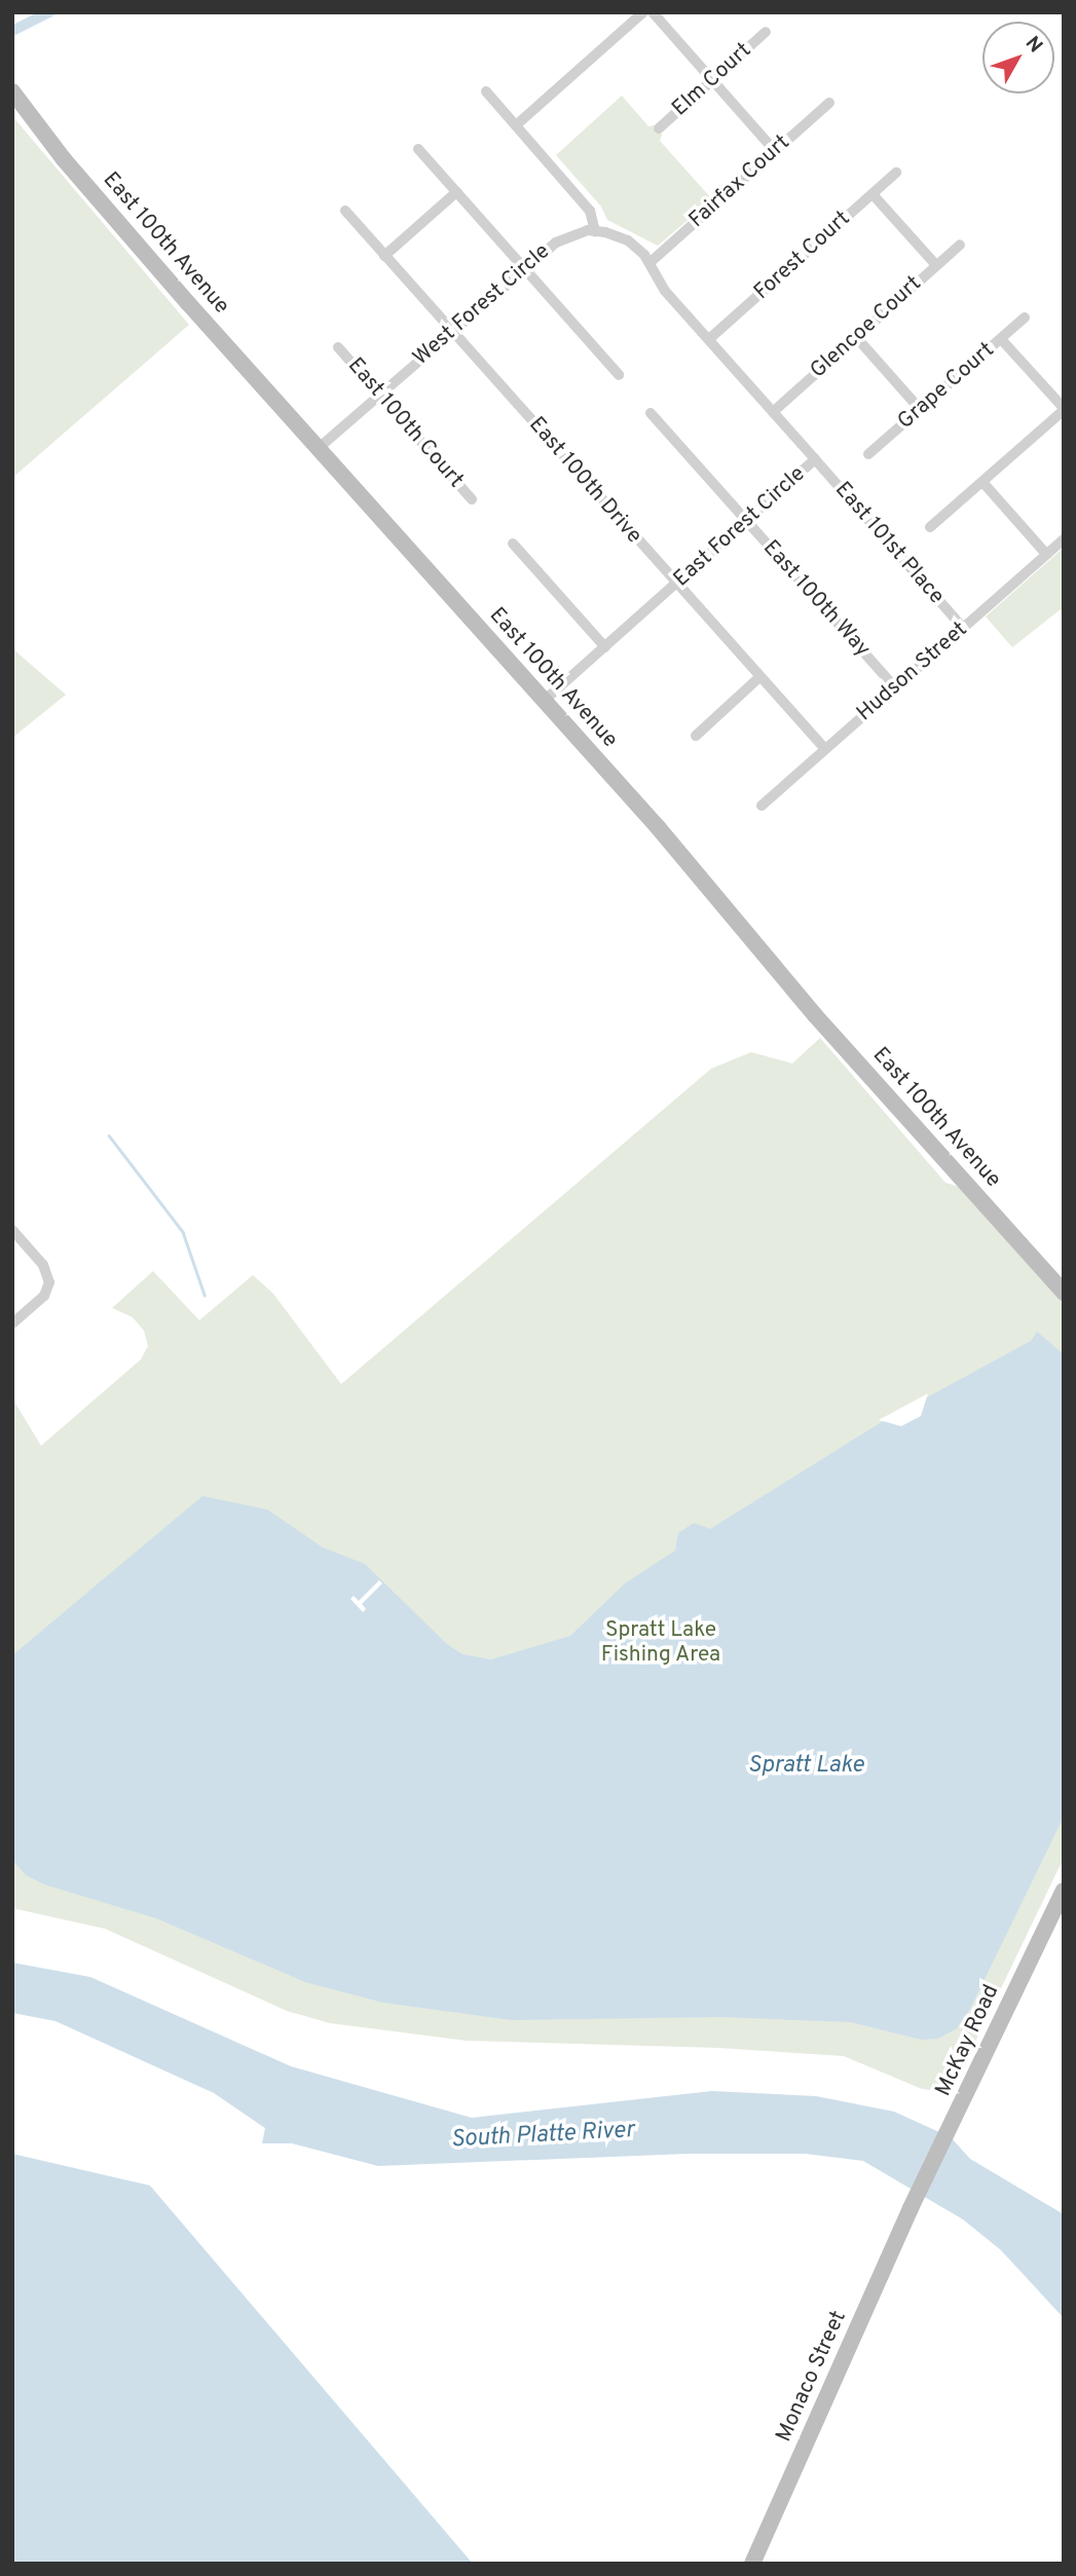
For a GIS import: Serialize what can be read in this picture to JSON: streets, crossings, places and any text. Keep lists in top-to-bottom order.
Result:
{
  "streets": {
    "street": [
      "Elm Court",
      "Fairfax Court",
      "East 100th Avenue",
      "Forest Court",
      "West Forest Circle",
      "Glencoe Court",
      "Grape Court",
      "East 100th Court",
      "East 100th Drive",
      "East Forest Circle",
      "East 101st Place",
      "East 100th Way",
      "Hudson Street",
      "McKay Road",
      "Monaco Street"
    ]
  },
  "crossings": [
    ["East 100th Avenue", "West Forest Circle"],
    ["East 100th Avenue", "East Forest Circle"],
    ["Forest Court", "East Forest Circle"],
    ["West Forest Circle", "East 100th Court"],
    ["West Forest Circle", "East 100th Drive"],
    ["Glencoe Court", "East Forest Circle"],
    ["East 100th Drive", "East Forest Circle"],
    ["East 100th Drive", "Hudson Street"],
    ["East Forest Circle", "East 101st Place"],
    ["East Forest Circle", "East 100th Way"],
    ["East 101st Place", "Hudson Street"],
    ["East 100th Way", "Hudson Street"],
    ["McKay Road", "Monaco Street"]
  ],
  "water": ["Spratt Lake", "South Platte River"],
  "parks": ["Spratt Lake Fishing Area"],
  "north": "top right"
}
